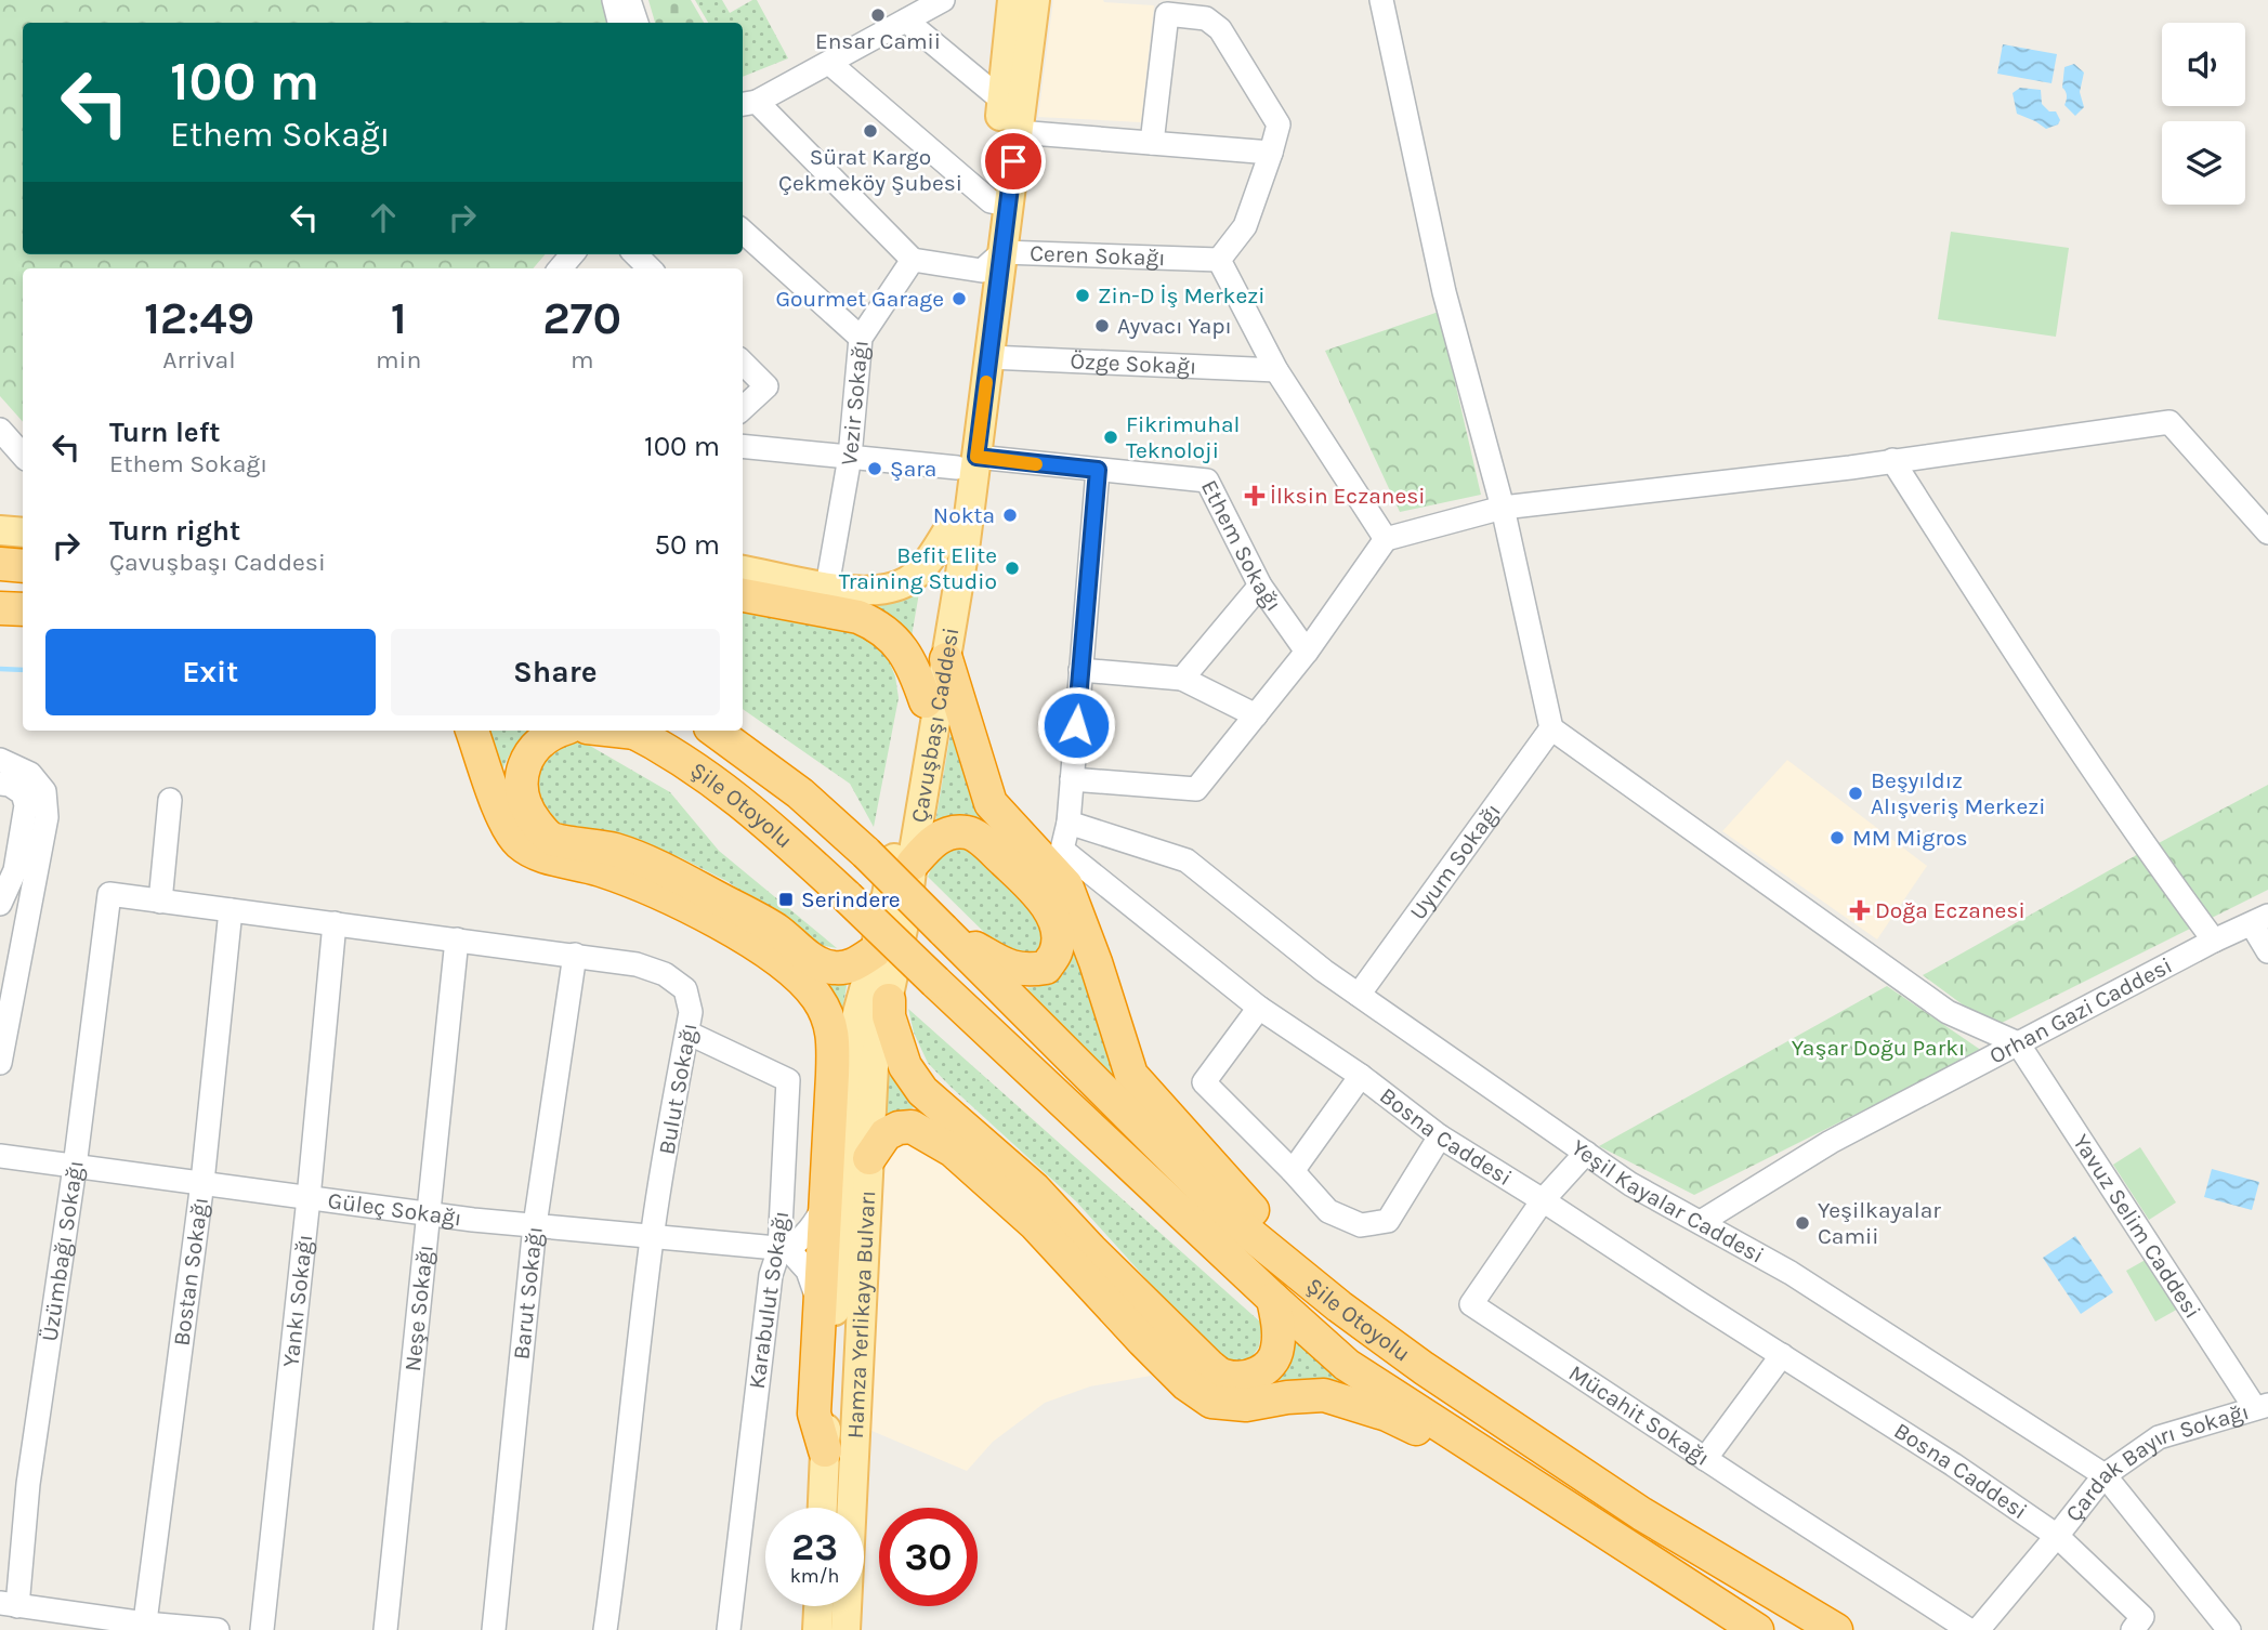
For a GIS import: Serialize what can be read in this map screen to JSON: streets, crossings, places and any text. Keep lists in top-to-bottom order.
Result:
{
  "streets": {
    "highway": ["Şile Otoyolu"],
    "main road": ["Çavuşbaşı Caddesi", "Hamza Yerlikaya Bulvarı"],
    "street": [
      "Ceren Sokağı",
      "Özge Sokağı",
      "Vezir Sokağı",
      "Ethem Sokağı",
      "Uyum Sokağı",
      "Orhan Gazi Caddesi",
      "Bulut Sokağı",
      "Bosna Caddesi",
      "Yeşil Kayalar Caddesi",
      "Güleç Sokağı",
      "Yavuz Selim Caddesi",
      "Üzümbağı Sokağı",
      "Bostan Sokağı",
      "Barut Sokağı",
      "Yankı Sokağı",
      "Karabulut Sokağı",
      "Neşe Sokağı",
      "Mücahit Sokağı",
      "Çardak Bayırı Sokağı"
    ]
  },
  "crossings": [
    ["Ceren Sokağı", "Çavuşbaşı Caddesi"],
    ["Özge Sokağı", "Çavuşbaşı Caddesi"],
    ["Vezir Sokağı", "Ethem Sokağı"],
    ["Ethem Sokağı", "Çavuşbaşı Caddesi"],
    ["Ethem Sokağı", "Bosna Caddesi"],
    ["Çavuşbaşı Caddesi", "Hamza Yerlikaya Bulvarı"],
    ["Uyum Sokağı", "Yeşil Kayalar Caddesi"],
    ["Orhan Gazi Caddesi", "Yeşil Kayalar Caddesi"],
    ["Orhan Gazi Caddesi", "Yavuz Selim Caddesi"],
    ["Bulut Sokağı", "Güleç Sokağı"],
    ["Bulut Sokağı", "Üzümbağı Sokağı"],
    ["Bulut Sokağı", "Bostan Sokağı"],
    ["Bulut Sokağı", "Barut Sokağı"],
    ["Bulut Sokağı", "Yankı Sokağı"],
    ["Bulut Sokağı", "Karabulut Sokağı"],
    ["Bulut Sokağı", "Neşe Sokağı"],
    ["Bosna Caddesi", "Yeşil Kayalar Caddesi"],
    ["Bosna Caddesi", "Mücahit Sokağı"],
    ["Bosna Caddesi", "Çardak Bayırı Sokağı"],
    ["Yeşil Kayalar Caddesi", "Mücahit Sokağı"],
    ["Yeşil Kayalar Caddesi", "Çardak Bayırı Sokağı"],
    ["Güleç Sokağı", "Üzümbağı Sokağı"],
    ["Güleç Sokağı", "Bostan Sokağı"],
    ["Güleç Sokağı", "Barut Sokağı"],
    ["Güleç Sokağı", "Yankı Sokağı"],
    ["Güleç Sokağı", "Karabulut Sokağı"],
    ["Güleç Sokağı", "Neşe Sokağı"],
    ["Yavuz Selim Caddesi", "Çardak Bayırı Sokağı"]
  ],
  "parks": ["Yaşar Doğu Parkı"],
  "places": {
    "other": [
      "Ensar Camii",
      "Sürat Kargo Çekmeköy Şubesi",
      "Zin-D İş Merkezi",
      "Gourmet Garage",
      "Ayvacı Yapı",
      "Fikrimuhal Teknoloji",
      "Şara",
      "Nokta",
      "Befit Elite Training Studio",
      "Beşyıldız Alışveriş Merkezi",
      "MM Migros",
      "Yeşilkayalar Camii"
    ],
    "health": ["İlksin Eczanesi", "Doğa Eczanesi"],
    "transit": ["Serindere"]
  },
  "page": {
    "turn": ["100 m", "Ethem Sokağı"],
    "eta": [
      "12:49",
      "Arrival",
      "1",
      "min",
      "270",
      "m"
    ],
    "list": [
      {
        "name": "Turn left",
        "note": "Ethem Sokağı",
        "value": "100 m"
      },
      {
        "name": "Turn right",
        "note": "Çavuşbaşı Caddesi",
        "value": "50 m"
      }
    ],
    "buttons": ["Exit", "Share"],
    "speed": "23 km/h",
    "limit": "30"
  }
}
